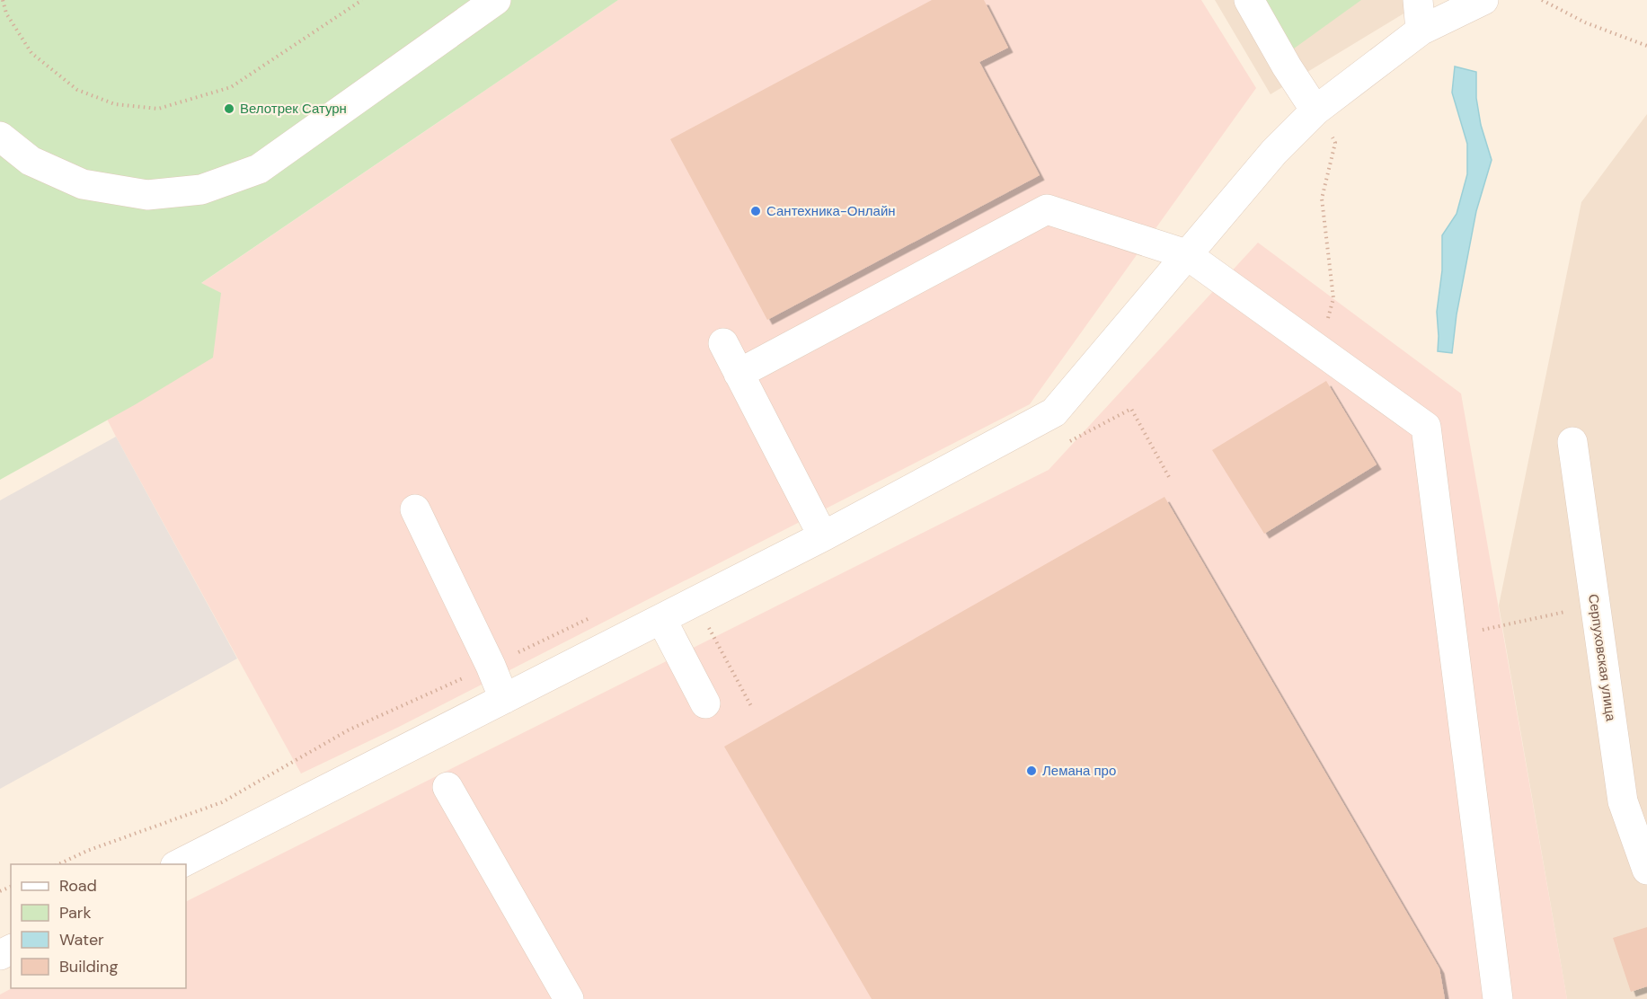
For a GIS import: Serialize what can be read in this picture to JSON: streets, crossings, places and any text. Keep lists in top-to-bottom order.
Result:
{
  "streets": {
    "street": ["Серпуховская улица"]
  },
  "places": ["Велотрек Сатурн", "Сантехника-Онлайн", "Лемана про"],
  "legend": [
    "Road",
    "Park",
    "Water",
    "Building"
  ]
}
